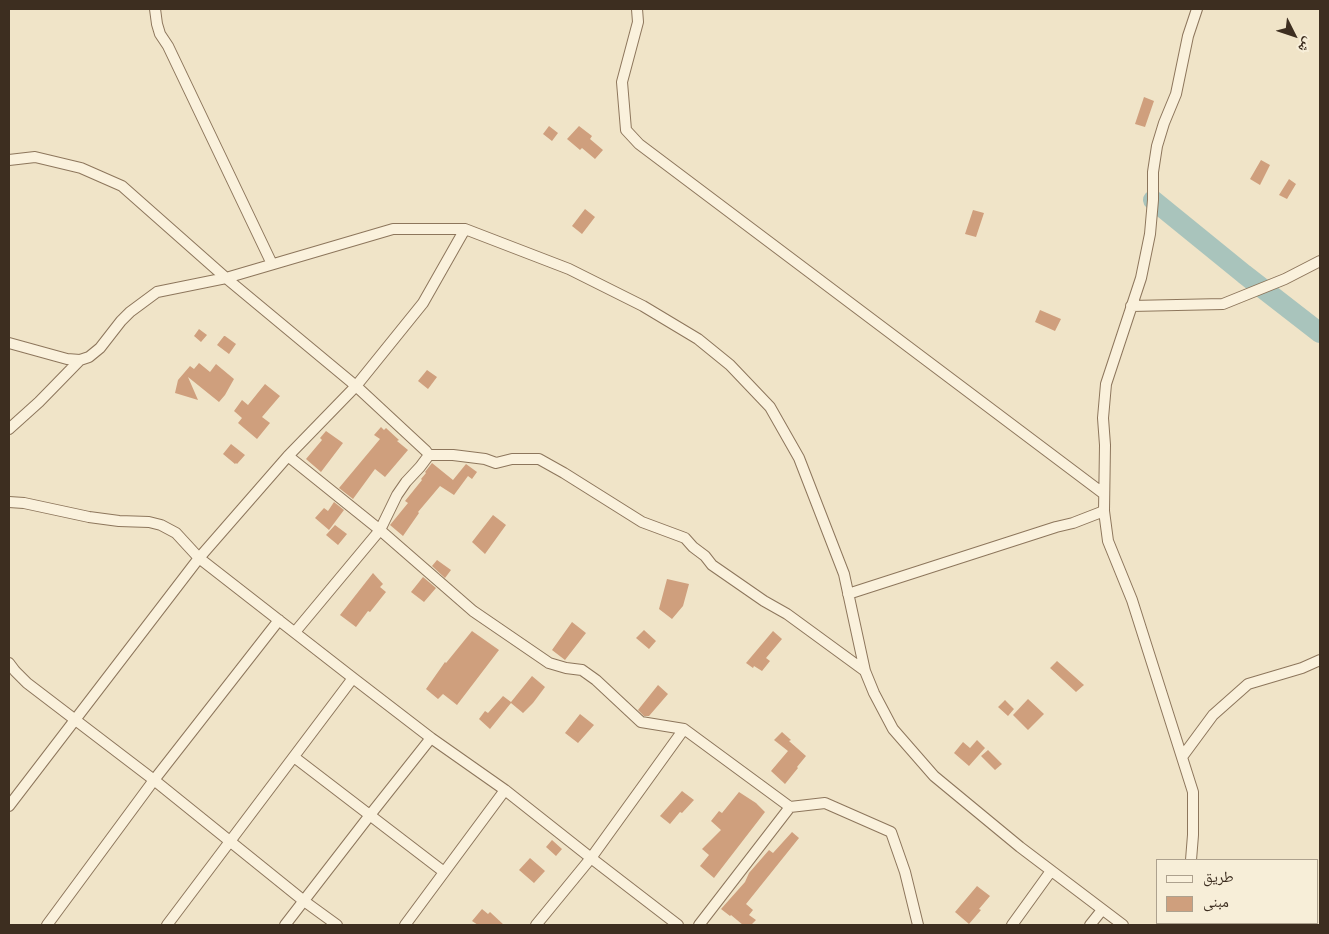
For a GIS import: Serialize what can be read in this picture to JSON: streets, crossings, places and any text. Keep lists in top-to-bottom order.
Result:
{
  "legend": ["طريق", "مبنى"],
  "north": "bottom right"
}
